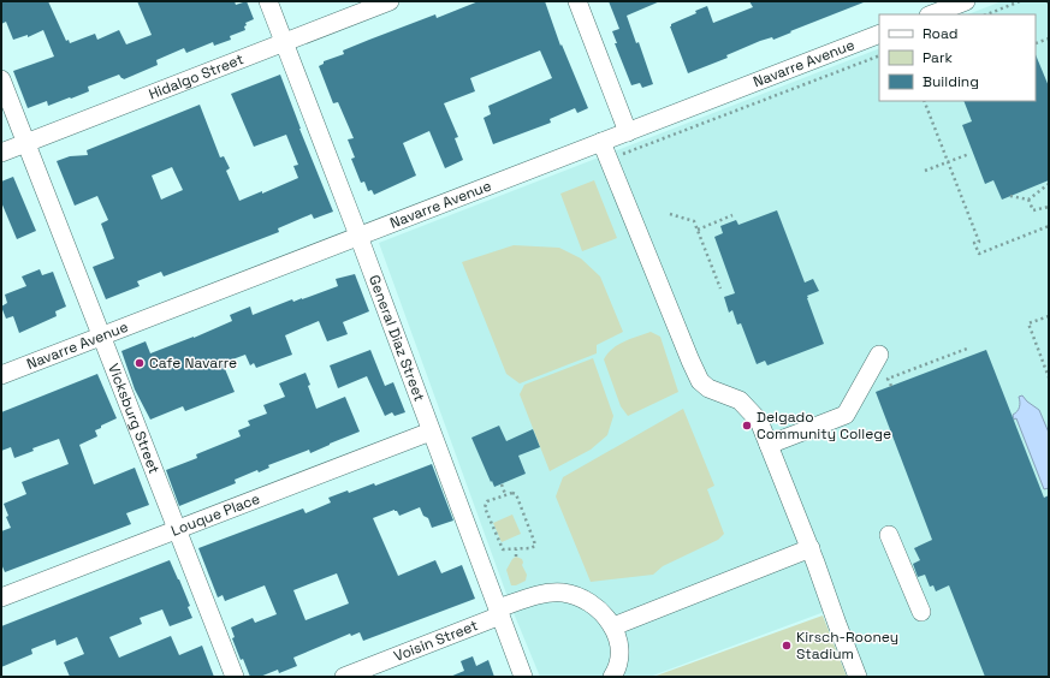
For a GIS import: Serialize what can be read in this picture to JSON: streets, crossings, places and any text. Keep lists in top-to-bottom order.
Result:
{
  "streets": {
    "street": [
      "Navarre Avenue",
      "Hidalgo Street",
      "General Diaz Street",
      "Vicksburg Street",
      "Louque Place",
      "Voisin Street"
    ]
  },
  "crossings": [
    ["Navarre Avenue", "General Diaz Street"],
    ["Navarre Avenue", "Vicksburg Street"],
    ["Hidalgo Street", "General Diaz Street"],
    ["Hidalgo Street", "Vicksburg Street"],
    ["General Diaz Street", "Louque Place"],
    ["General Diaz Street", "Voisin Street"],
    ["Vicksburg Street", "Louque Place"]
  ],
  "places": ["Cafe Navarre", "Delgado Community College", "Kirsch-Rooney Stadium"],
  "legend": ["Road", "Park", "Building"]
}
